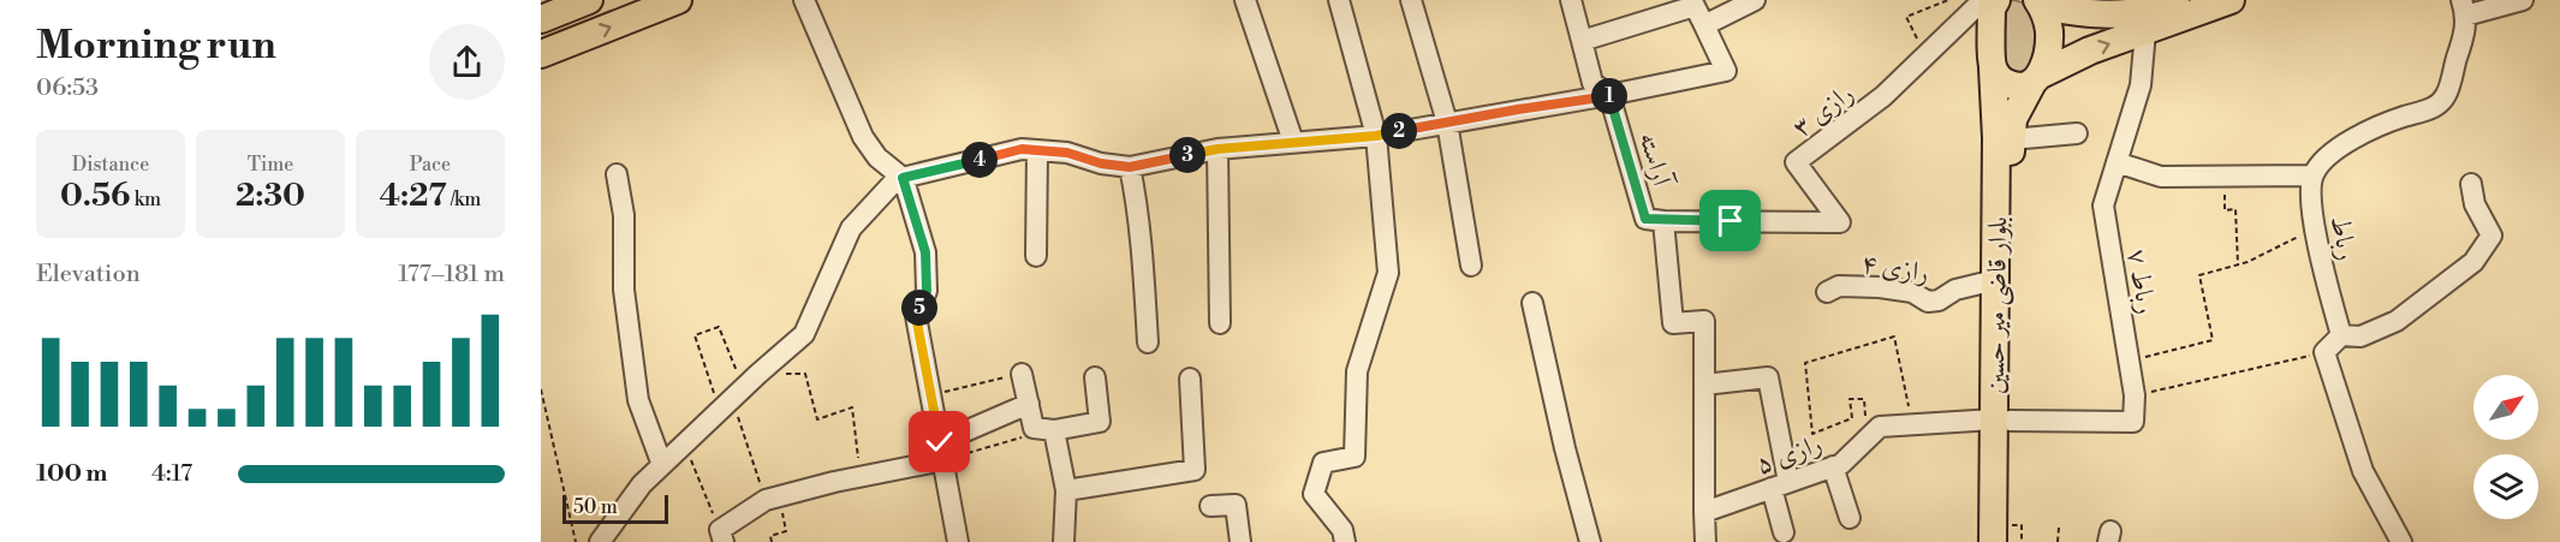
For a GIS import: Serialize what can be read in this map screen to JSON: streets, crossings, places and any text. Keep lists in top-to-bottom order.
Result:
{
  "streets": {
    "main road": ["بلوار قاضی میر حسین"],
    "street": [
      "رازی ۳",
      "آراسته",
      "رباط",
      "رازی ۴",
      "رباط ۷",
      "رازی ۵"
    ]
  },
  "crossings": [
    ["رازی ۳", "آراسته"],
    ["رازی ۳", "بلوار قاضی میر حسین"],
    ["رازی ۴", "بلوار قاضی میر حسین"],
    ["بلوار قاضی میر حسین", "رازی ۵"]
  ],
  "scale_bar": "50 m",
  "north": "top right",
  "page": {
    "heading": ["Morning run", "06:53"],
    "pins": [
      "1",
      "2",
      "3",
      "4",
      "5"
    ],
    "stats": [
      ["Distance", "0.56 km"],
      ["Time", "2:30"],
      ["Pace", "4:27 /km"]
    ],
    "chart": ["Elevation", "177–181 m"],
    "list": [
      {
        "name": "100 m",
        "note": "4:17"
      }
    ],
    "scale": "50 m"
  }
}
